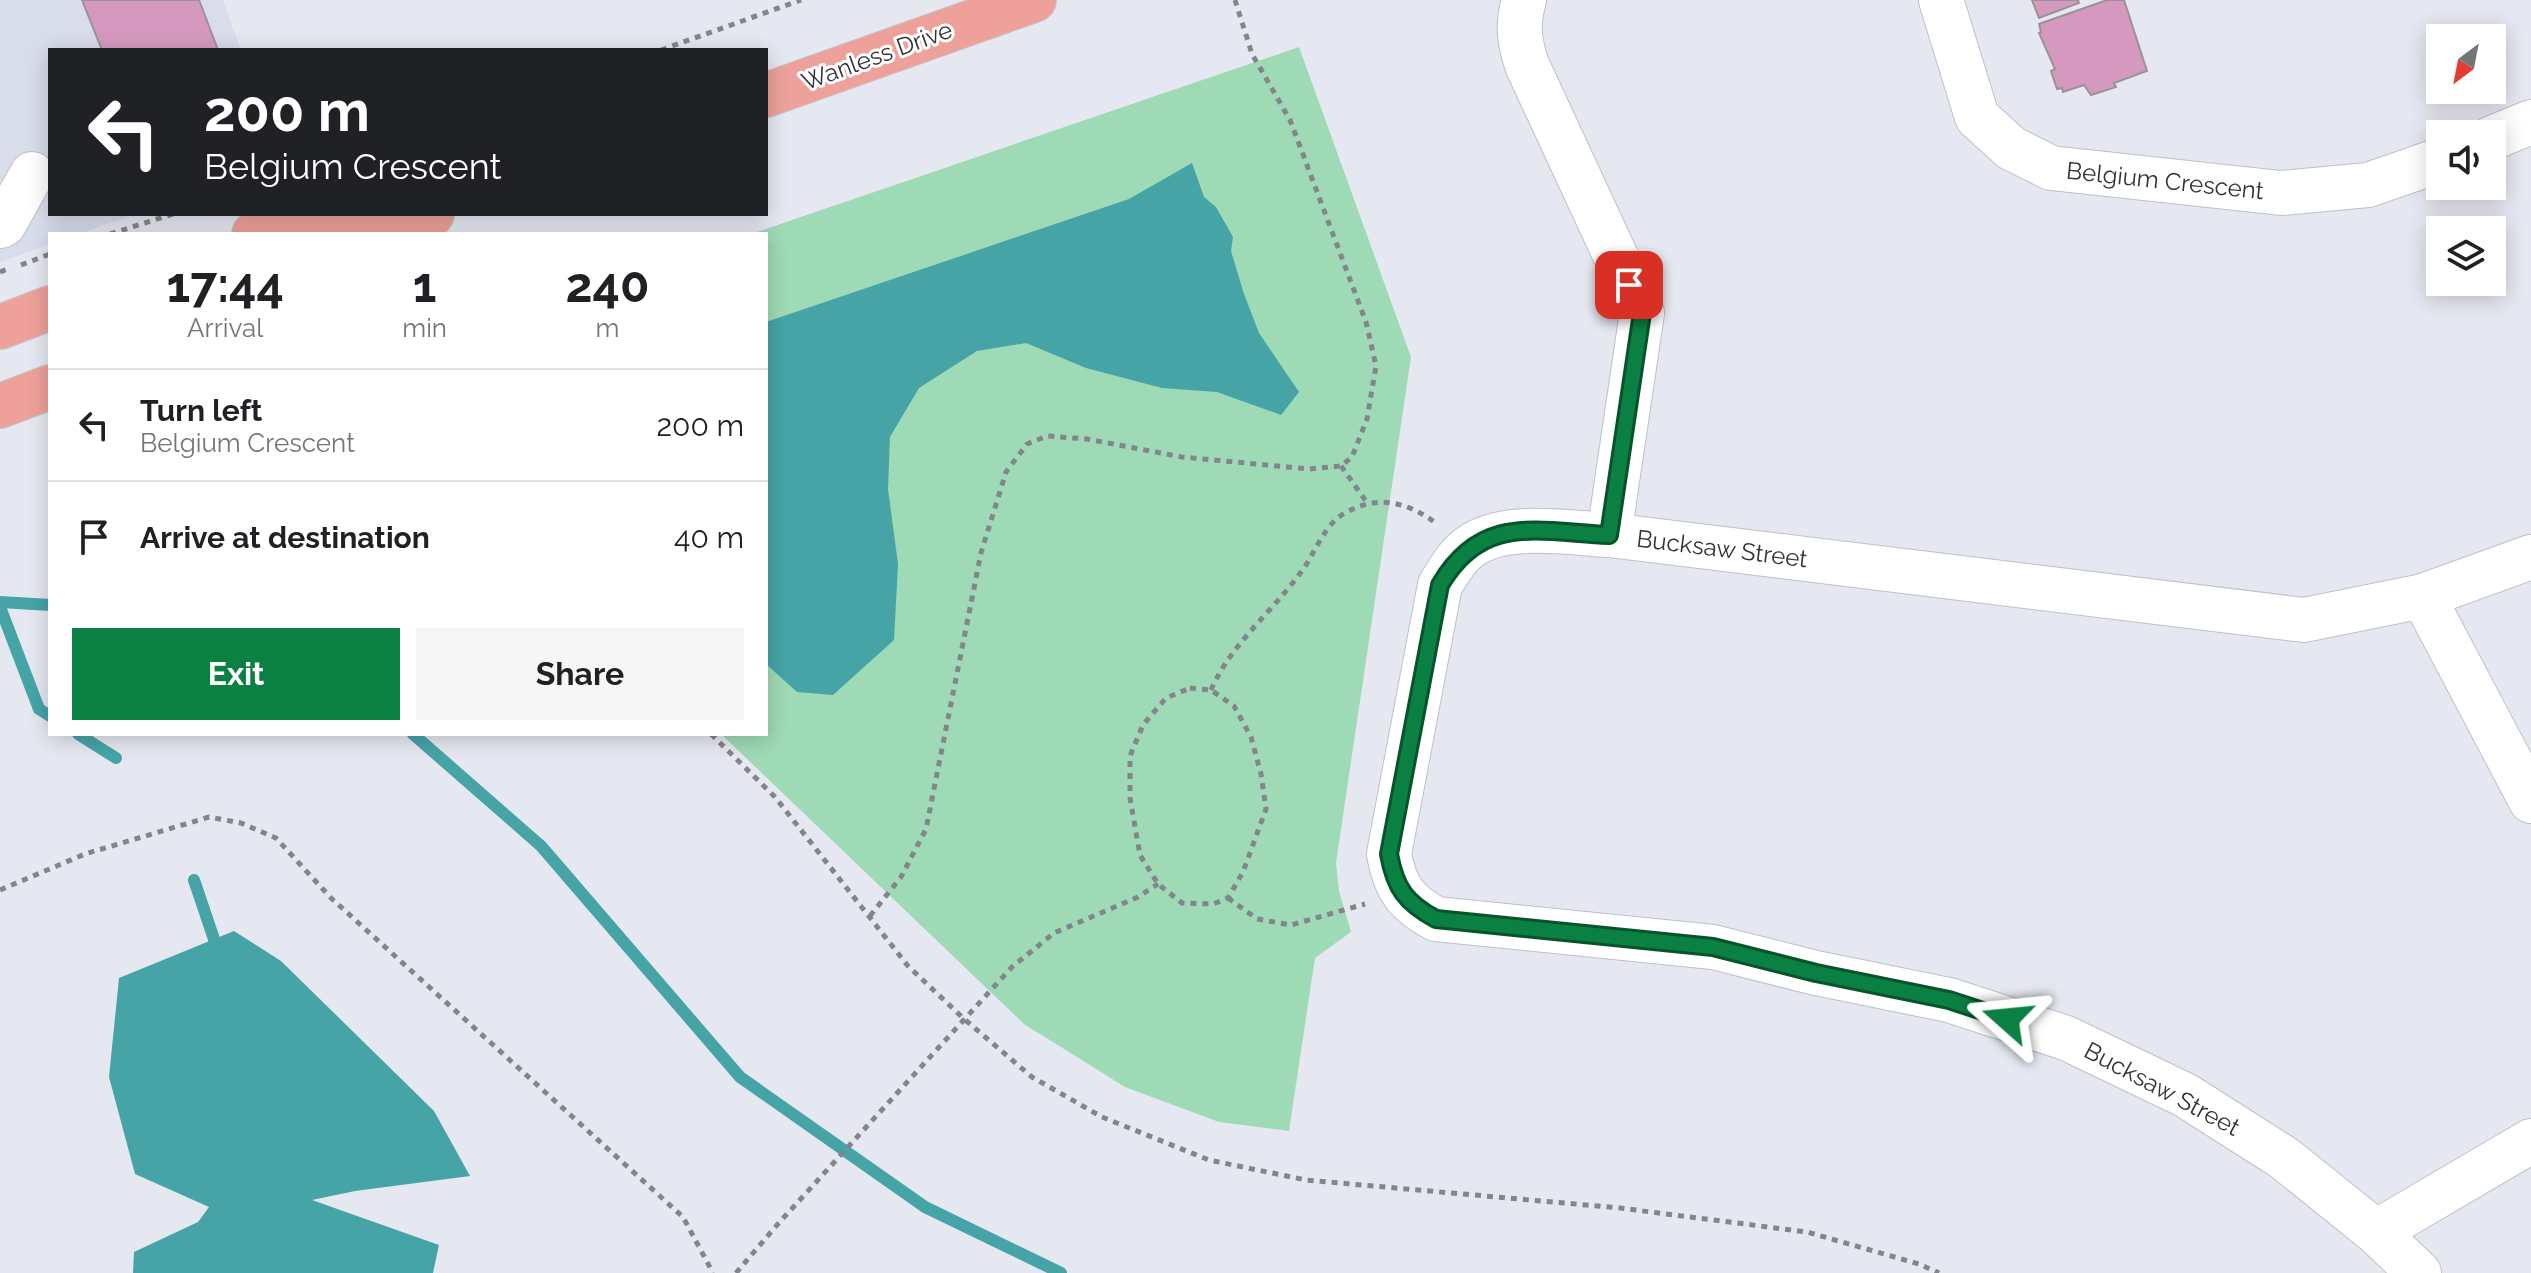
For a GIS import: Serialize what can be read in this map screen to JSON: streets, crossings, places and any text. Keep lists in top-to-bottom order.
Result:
{
  "streets": {
    "main road": ["Wanless Drive"],
    "street": ["Belgium Crescent", "Bucksaw Street"]
  },
  "north": "bottom left",
  "page": {
    "turn": ["200 m", "Belgium Crescent"],
    "eta": [
      "17:44",
      "Arrival",
      "1",
      "min",
      "240",
      "m"
    ],
    "list": [
      {
        "name": "Turn left",
        "note": "Belgium Crescent",
        "value": "200 m"
      },
      {
        "name": "Arrive at destination",
        "value": "40 m"
      }
    ],
    "buttons": ["Exit", "Share"]
  }
}
